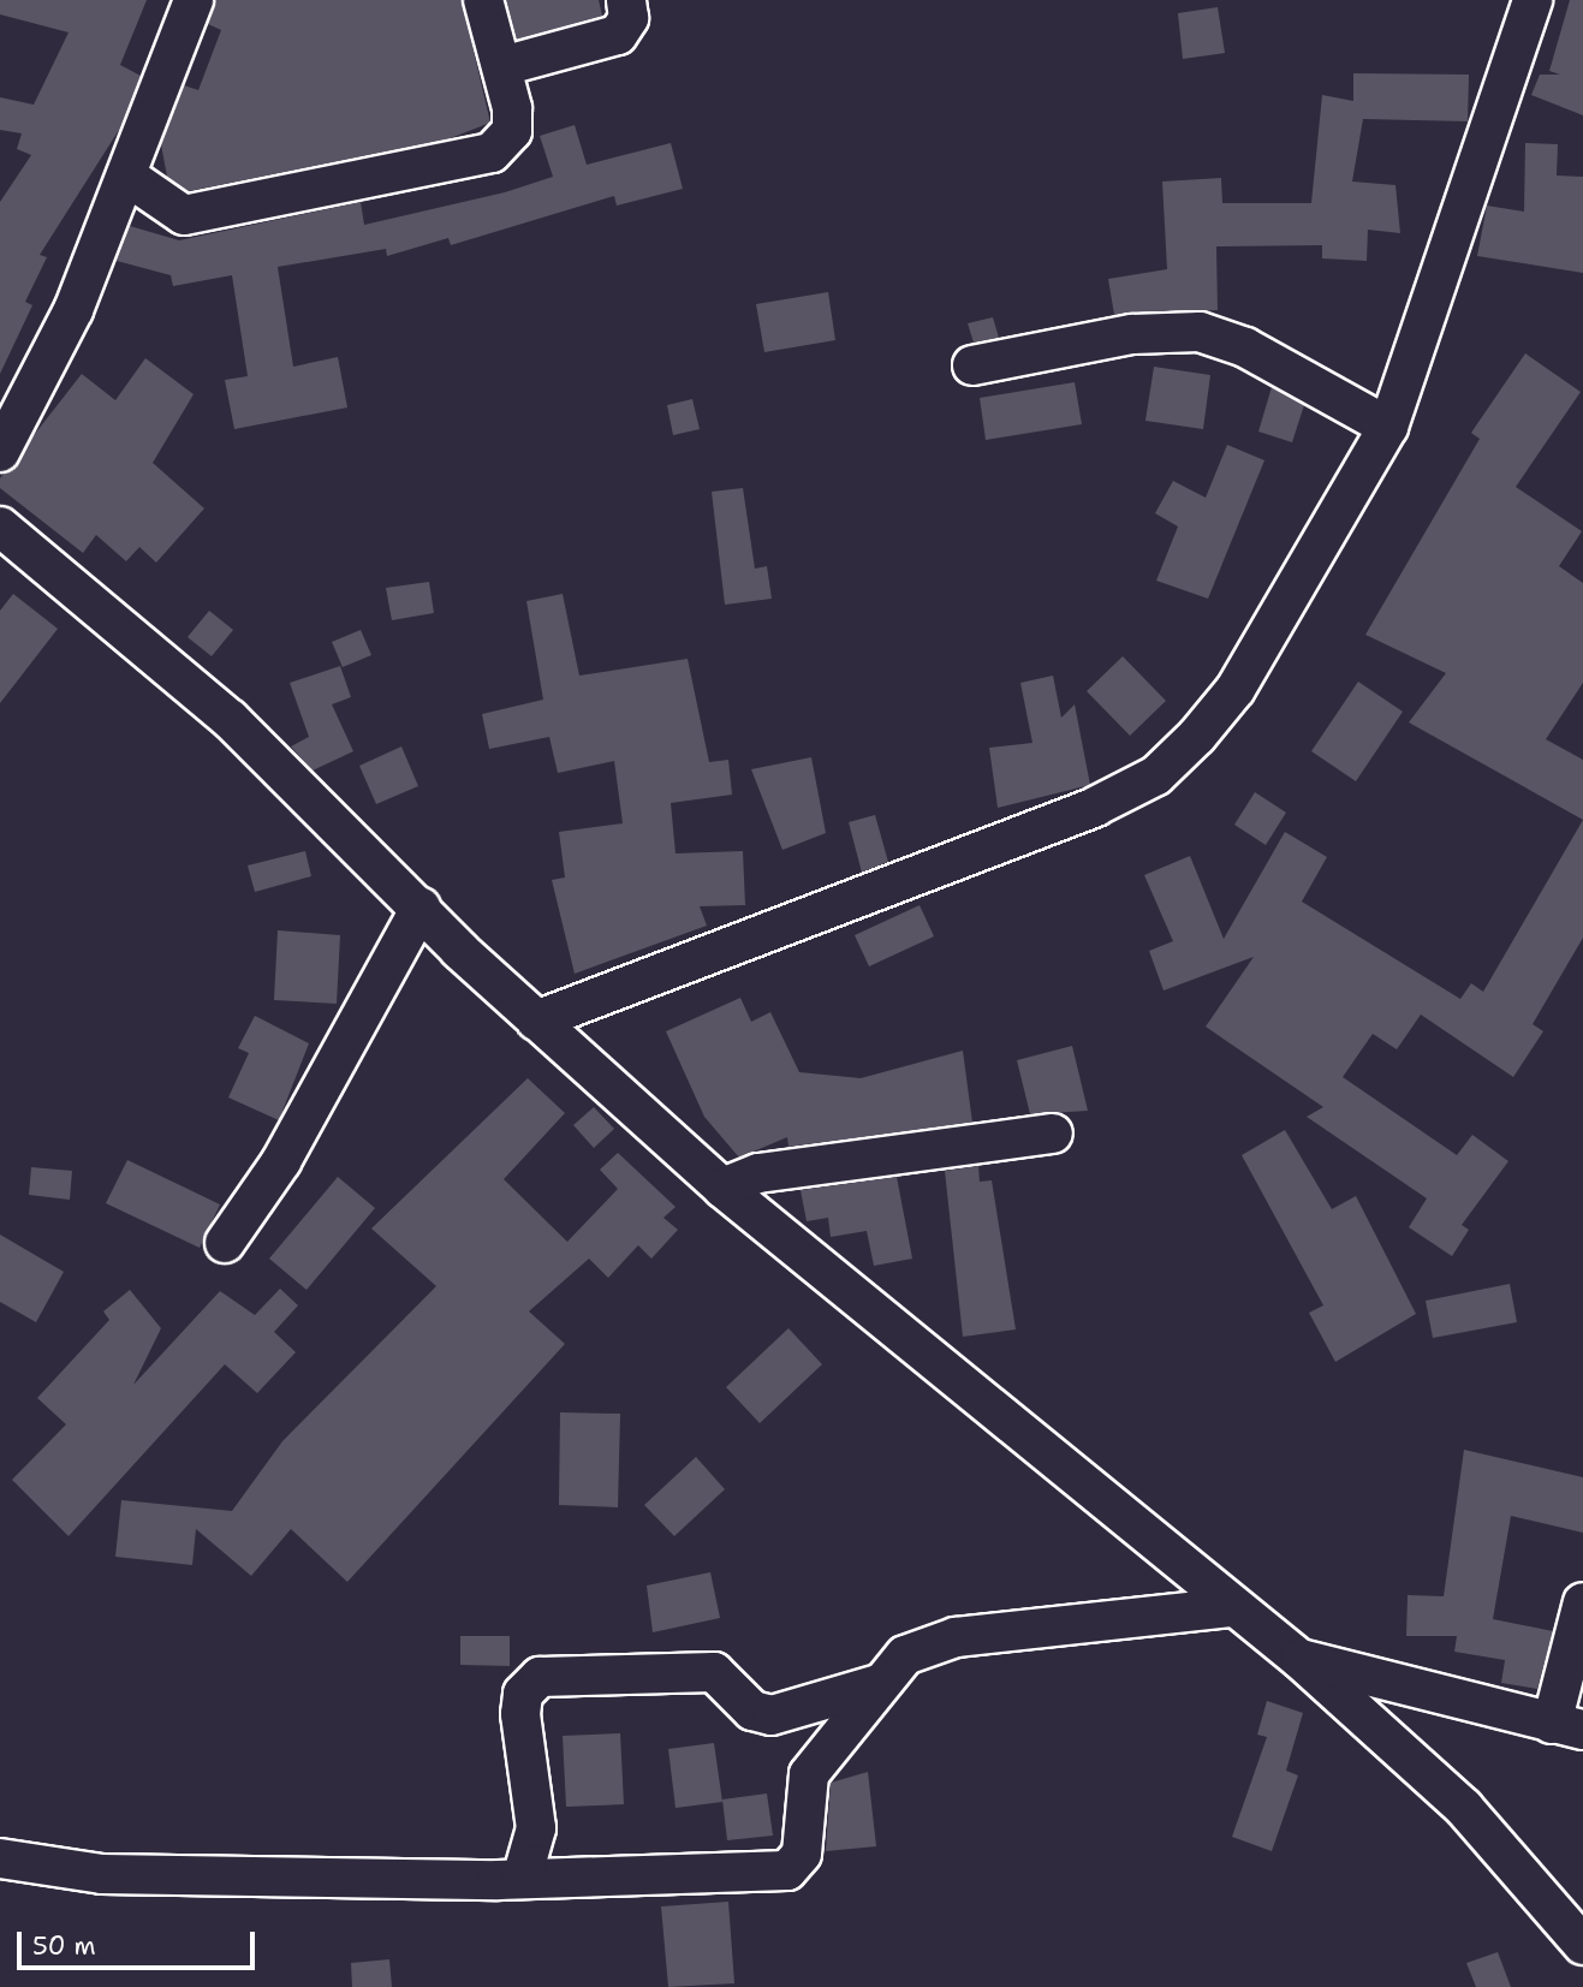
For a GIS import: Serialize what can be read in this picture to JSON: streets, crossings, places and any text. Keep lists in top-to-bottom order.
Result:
{
  "scale_bar": "50 m"
}
